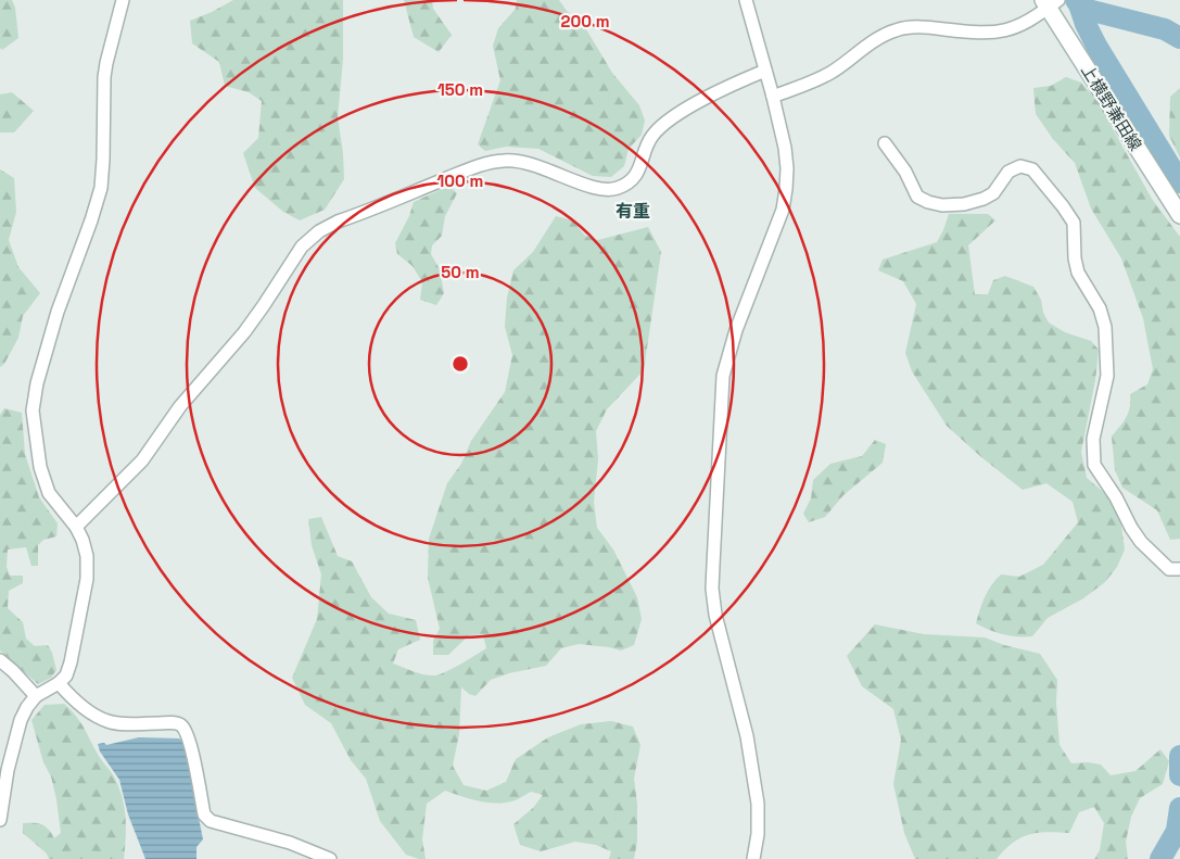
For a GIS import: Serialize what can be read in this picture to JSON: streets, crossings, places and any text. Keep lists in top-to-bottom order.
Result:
{
  "streets": {
    "main road": ["上横野兼田線"]
  },
  "districts": ["有重"],
  "rings": [
    "200 m",
    "150 m",
    "100 m",
    "50 m"
  ]
}
